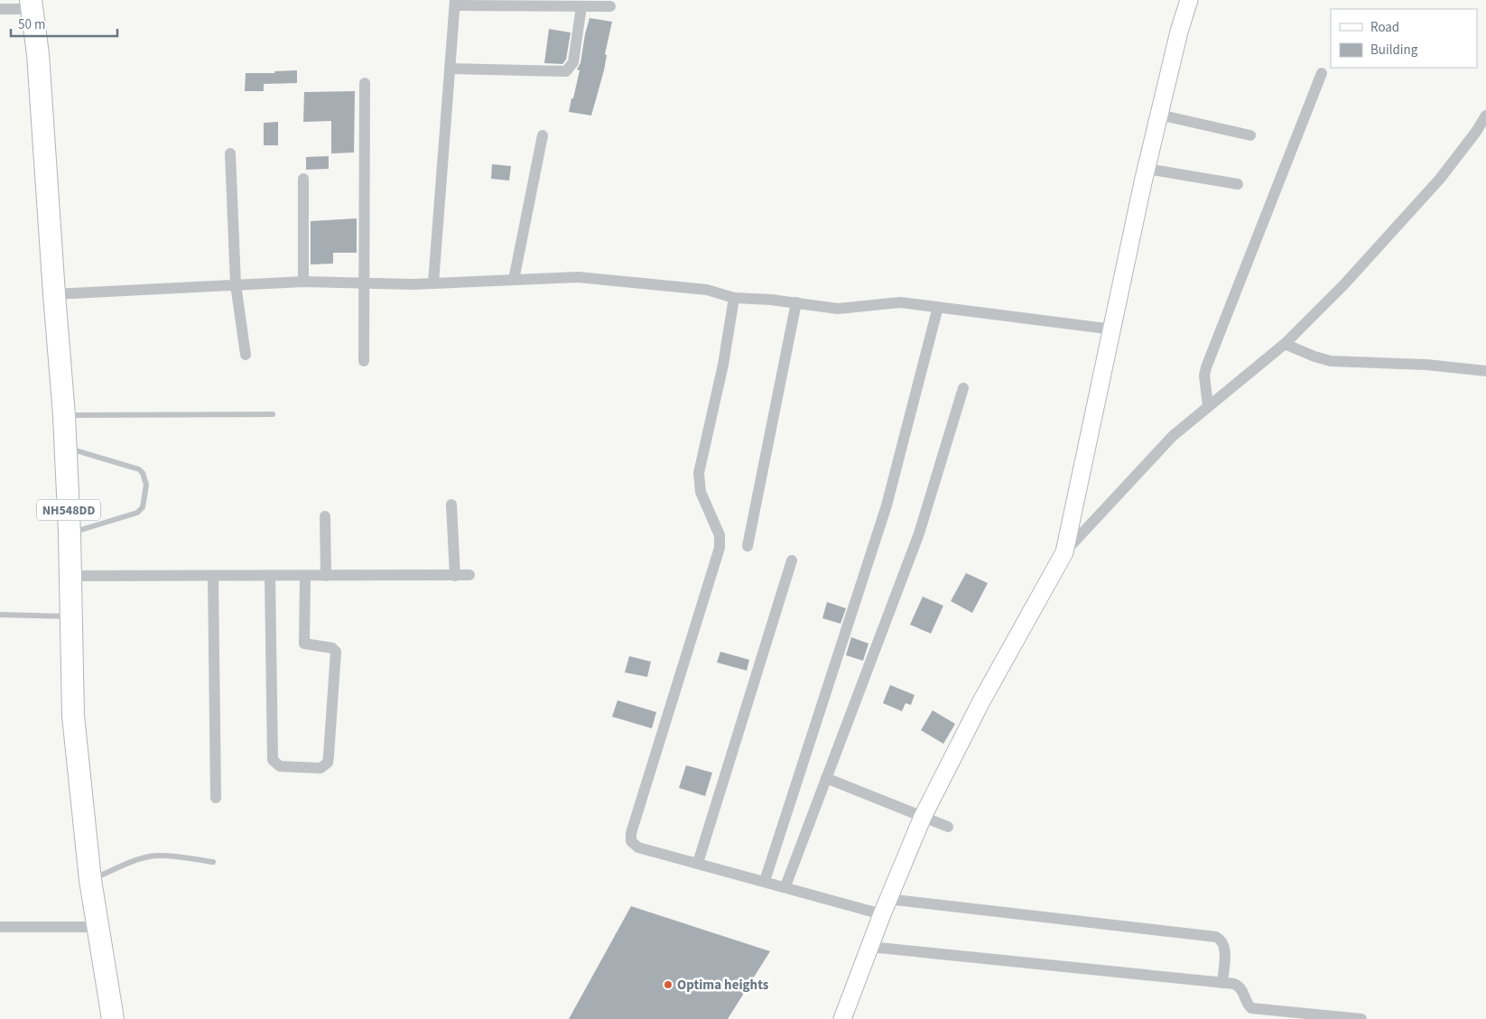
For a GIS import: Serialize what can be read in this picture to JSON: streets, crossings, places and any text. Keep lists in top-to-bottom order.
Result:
{
  "streets": {
    "highway": ["NH548DD"]
  },
  "places": ["Optima heights"],
  "legend": ["Road", "Building"],
  "scale_bar": "50 m"
}
